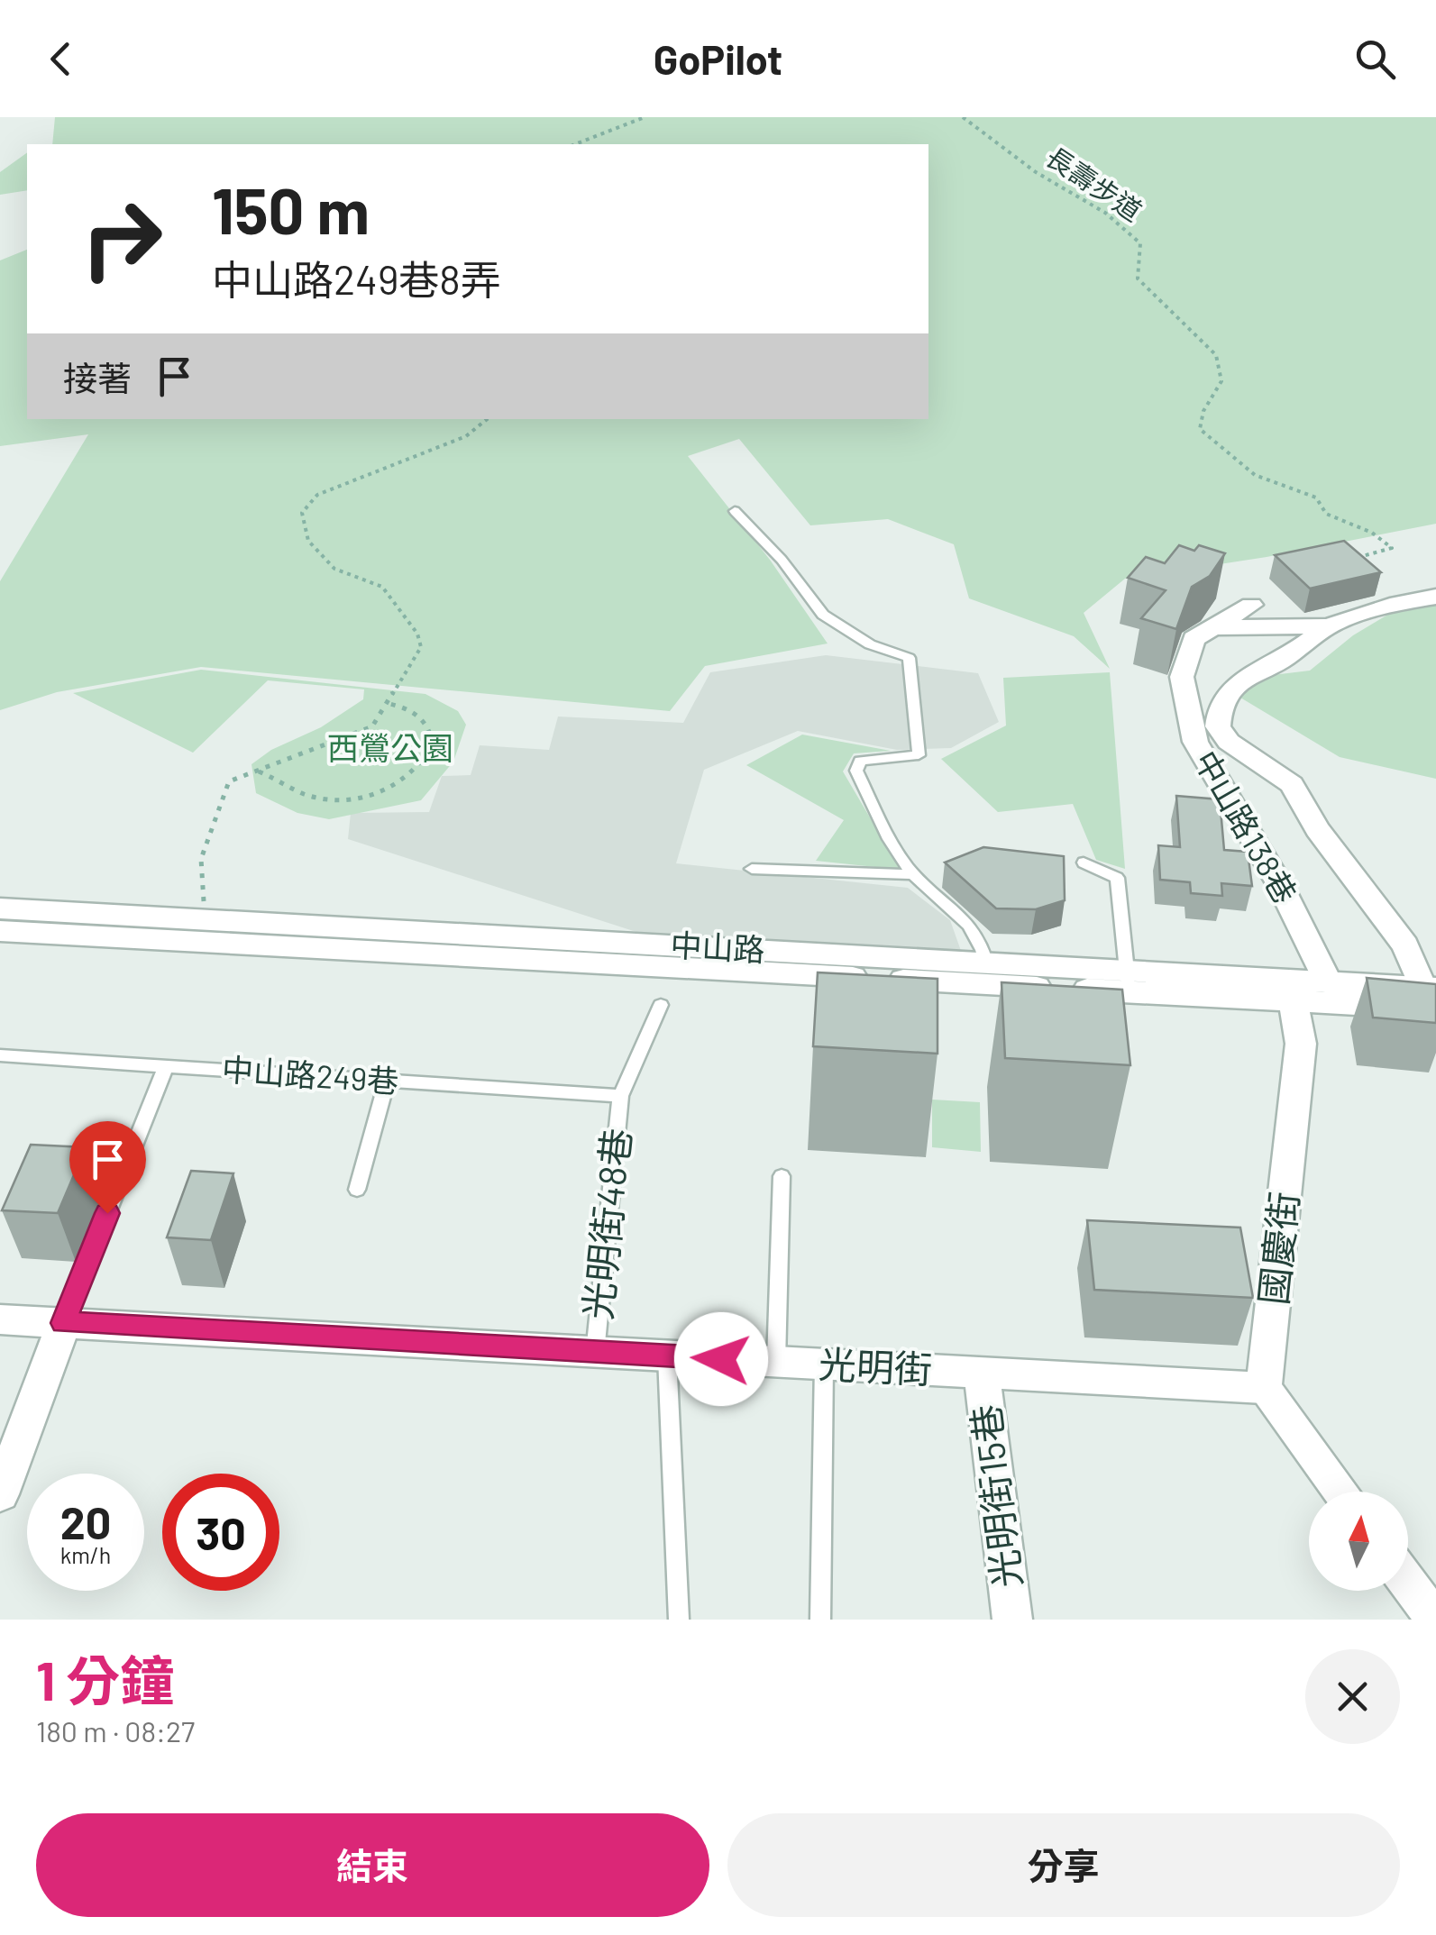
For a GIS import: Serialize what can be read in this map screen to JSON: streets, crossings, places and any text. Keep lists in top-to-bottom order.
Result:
{
  "streets": {
    "street": [
      "中山路138巷",
      "中山路",
      "國慶街",
      "光明街",
      "光明街15巷"
    ],
    "lane": ["中山路249巷", "光明街48巷"],
    "path": ["長壽步道"]
  },
  "crossings": [
    ["中山路138巷", "中山路"],
    ["中山路", "國慶街"],
    ["中山路249巷", "光明街48巷"],
    ["光明街48巷", "光明街"],
    ["國慶街", "光明街"],
    ["光明街", "光明街15巷"]
  ],
  "parks": ["西鶯公園"],
  "north": "top",
  "page": {
    "header": "GoPilot",
    "turn": ["150 m", "中山路249巷8弄"],
    "then": "接著",
    "speed": "20 km/h",
    "limit": "30",
    "heading": ["1 分鐘", "180 m · 08:27"],
    "buttons": ["結束", "分享"]
  }
}
